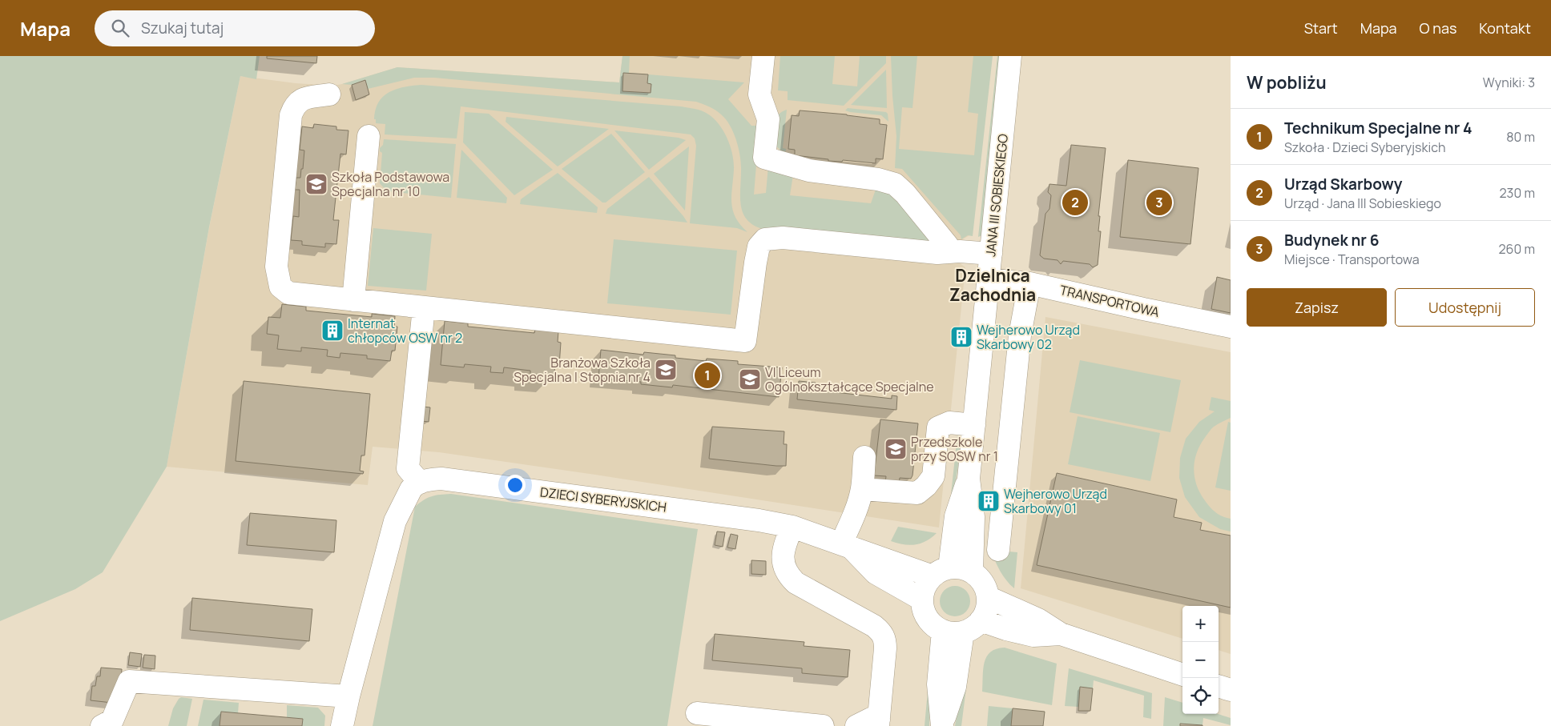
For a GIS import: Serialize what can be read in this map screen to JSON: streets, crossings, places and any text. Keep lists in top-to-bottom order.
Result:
{
  "streets": {
    "street": ["JANA III SOBIESKIEGO", "TRANSPORTOWA", "DZIECI SYBERYJSKICH"]
  },
  "crossings": [
    ["JANA III SOBIESKIEGO", "TRANSPORTOWA"],
    ["JANA III SOBIESKIEGO", "DZIECI SYBERYJSKICH"]
  ],
  "districts": ["Dzielnica Zachodnia"],
  "places": {
    "school or university": [
      "Szkoła Podstawowa Specjalna nr 10",
      "Branżowa Szkoła Specjalna I Stopnia nr 4",
      "VI Liceum Ogólnokształcące Specjalne",
      "Przedszkole przy SOSW nr 1"
    ],
    "building": ["Internat chłopców OSW nr 2", "Wejherowo Urząd Skarbowy 02", "Wejherowo Urząd Skarbowy 01"]
  },
  "page": {
    "header": "Mapa",
    "search": "Szukaj tutaj",
    "nav": [
      "Start",
      "Mapa",
      "O nas",
      "Kontakt"
    ],
    "heading": ["W pobliżu", "Wyniki: 3"],
    "list": [
      {
        "mark": "1",
        "name": "Technikum Specjalne nr 4",
        "note": "Szkoła · Dzieci Syberyjskich",
        "value": "80 m"
      },
      {
        "mark": "2",
        "name": "Urząd Skarbowy",
        "note": "Urząd · Jana III Sobieskiego",
        "value": "230 m"
      },
      {
        "mark": "3",
        "name": "Budynek nr 6",
        "note": "Miejsce · Transportowa",
        "value": "260 m"
      }
    ],
    "pins": ["2", "3", "1"],
    "buttons": ["Zapisz", "Udostępnij"],
    "map_buttons": ["+", "−"]
  }
}
